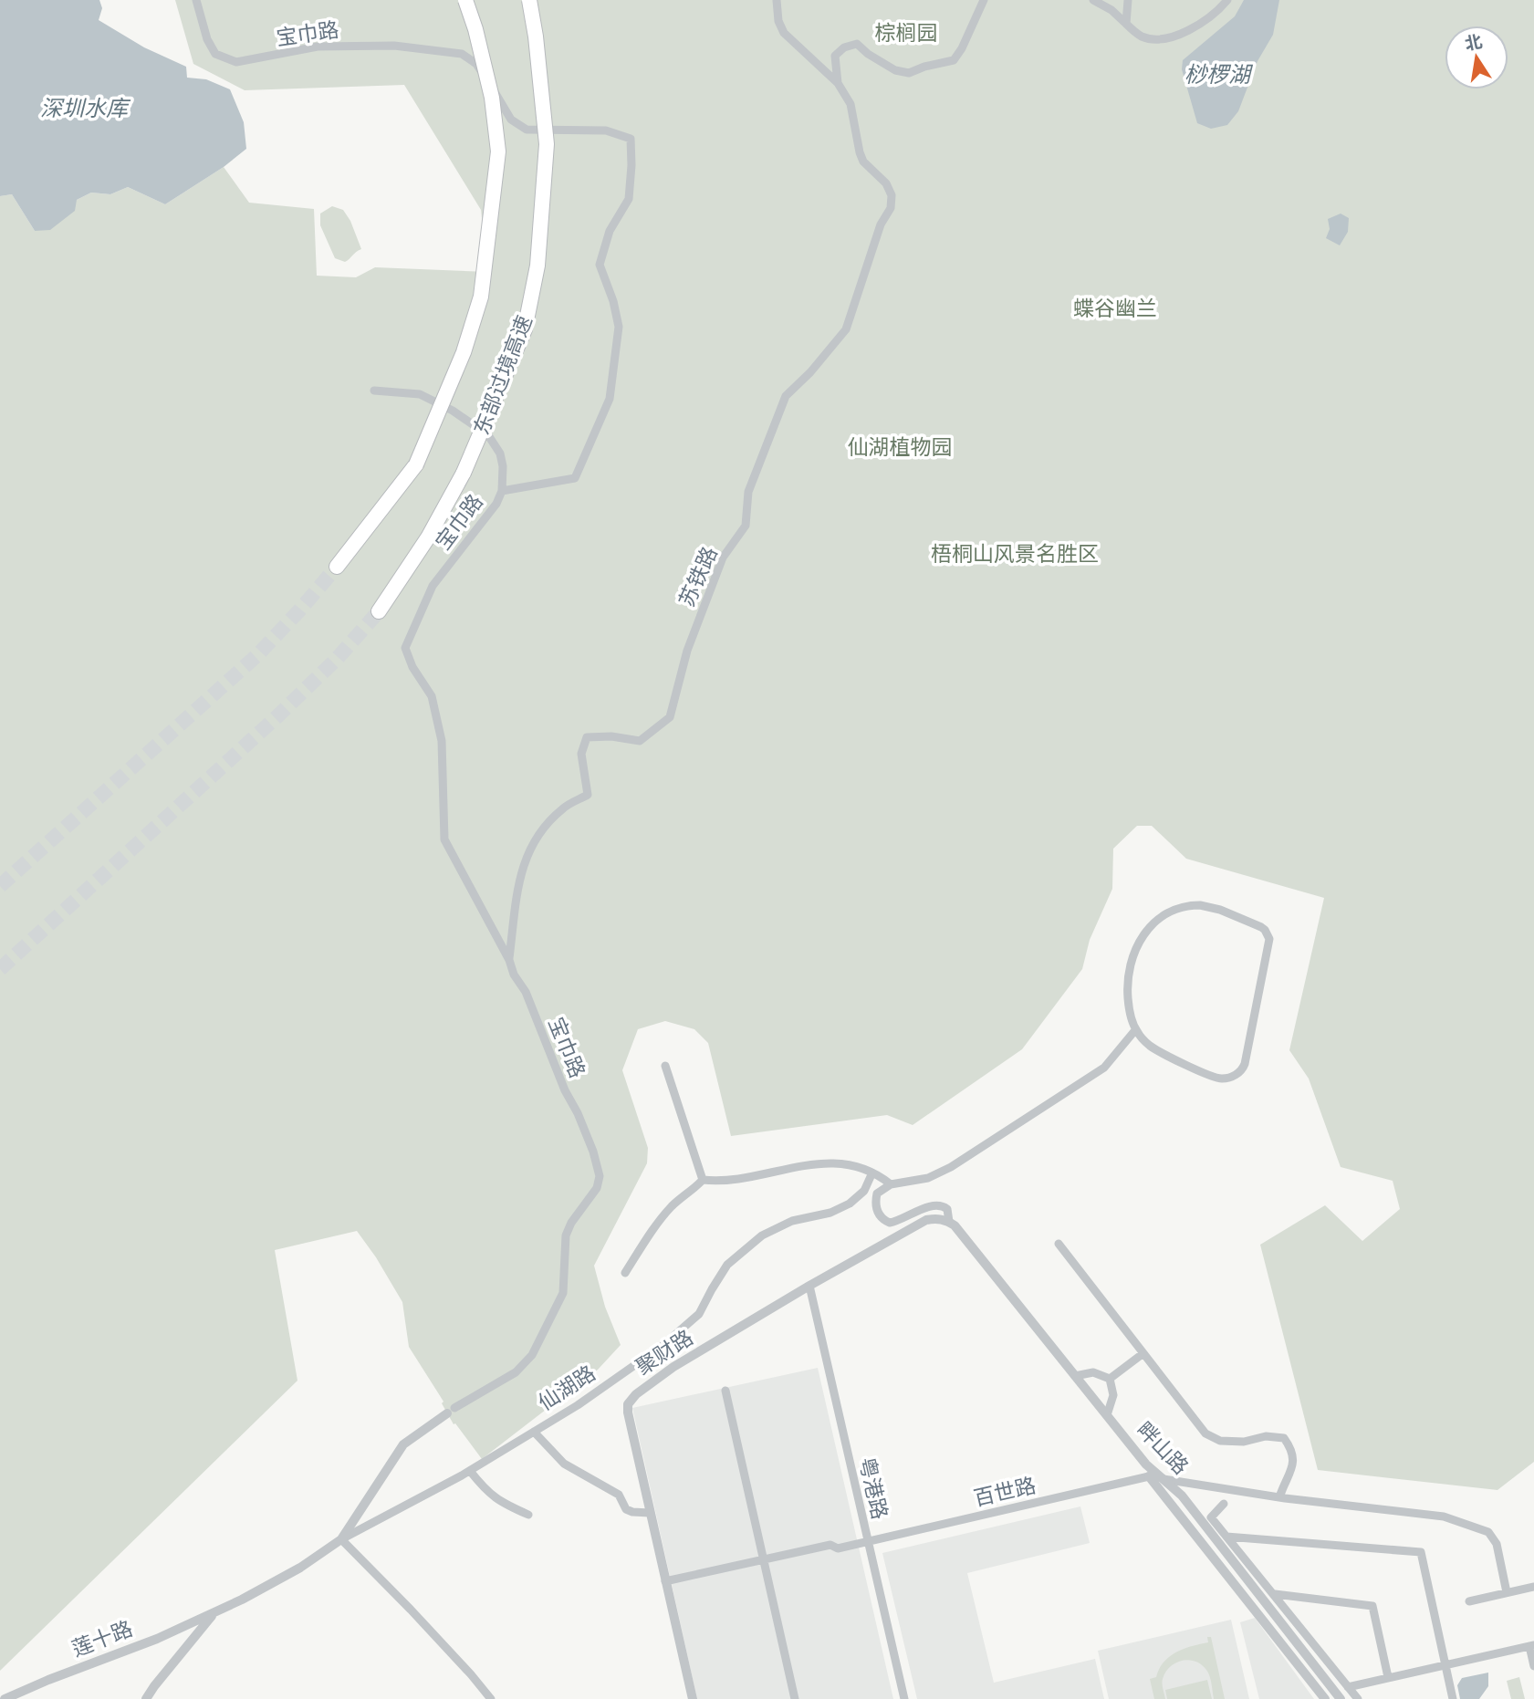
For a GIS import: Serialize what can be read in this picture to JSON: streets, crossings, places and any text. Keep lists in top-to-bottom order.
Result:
{
  "streets": {
    "highway": ["东部过境高速"],
    "street": [
      "宝巾路",
      "苏铁路",
      "聚财路",
      "仙湖路",
      "畔山路",
      "粤港路",
      "百世路",
      "莲十路"
    ]
  },
  "crossings": [
    ["宝巾路", "苏铁路"],
    ["宝巾路", "仙湖路"],
    ["聚财路", "畔山路"],
    ["聚财路", "粤港路"],
    ["聚财路", "百世路"],
    ["仙湖路", "莲十路"],
    ["畔山路", "百世路"],
    ["粤港路", "百世路"]
  ],
  "water": ["桫椤湖", "深圳水库"],
  "parks": [
    "棕榈园",
    "蝶谷幽兰",
    "仙湖植物园",
    "梧桐山风景名胜区"
  ],
  "north": "top"
}
